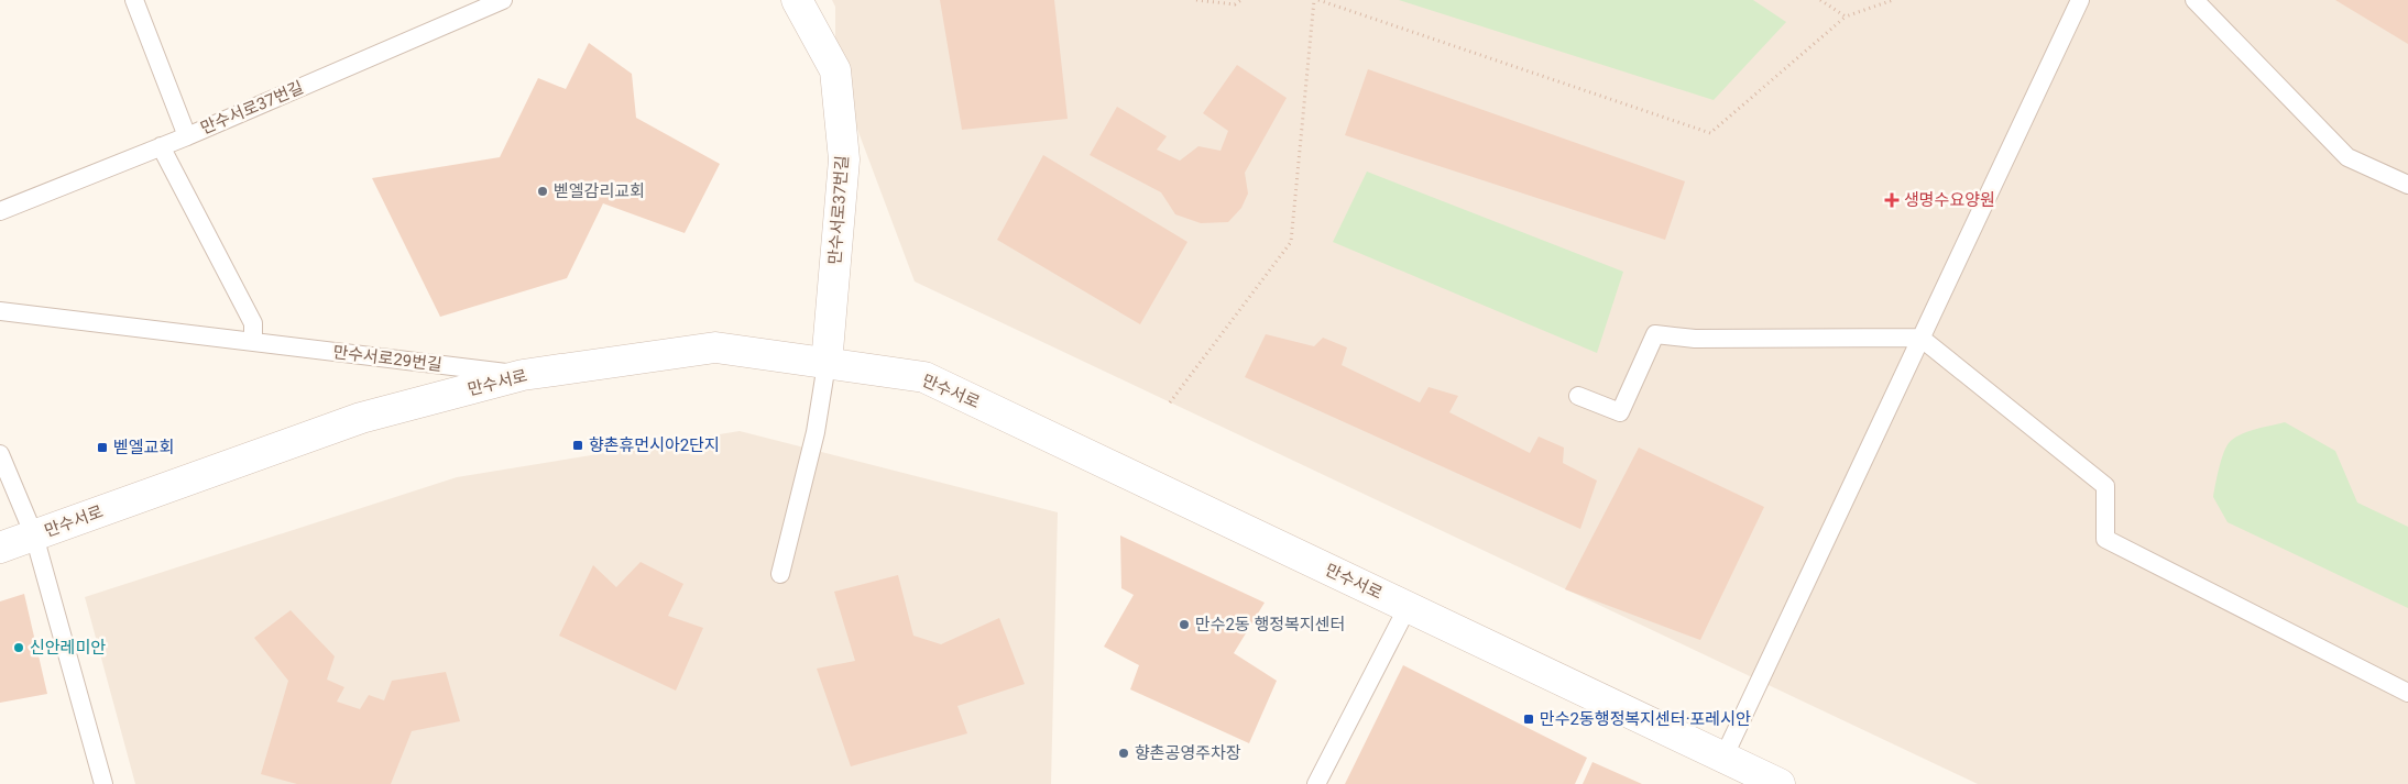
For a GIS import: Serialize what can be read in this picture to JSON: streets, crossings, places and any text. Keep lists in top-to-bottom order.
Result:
{
  "streets": {
    "street": ["만수서로37번길", "만수서로"],
    "lane": ["만수서로29번길"]
  },
  "crossings": [
    ["만수서로37번길", "만수서로"],
    ["만수서로29번길", "만수서로"]
  ],
  "places": {
    "other": [
      "벧엘감리교회",
      "만수2동 행정복지센터",
      "신안레미안",
      "향촌공영주차장"
    ],
    "health": ["생명수요양원"],
    "transit": ["향촌휴먼시아2단지", "벧엘교회", "만수2동행정복지센터·포레시안"]
  }
}
